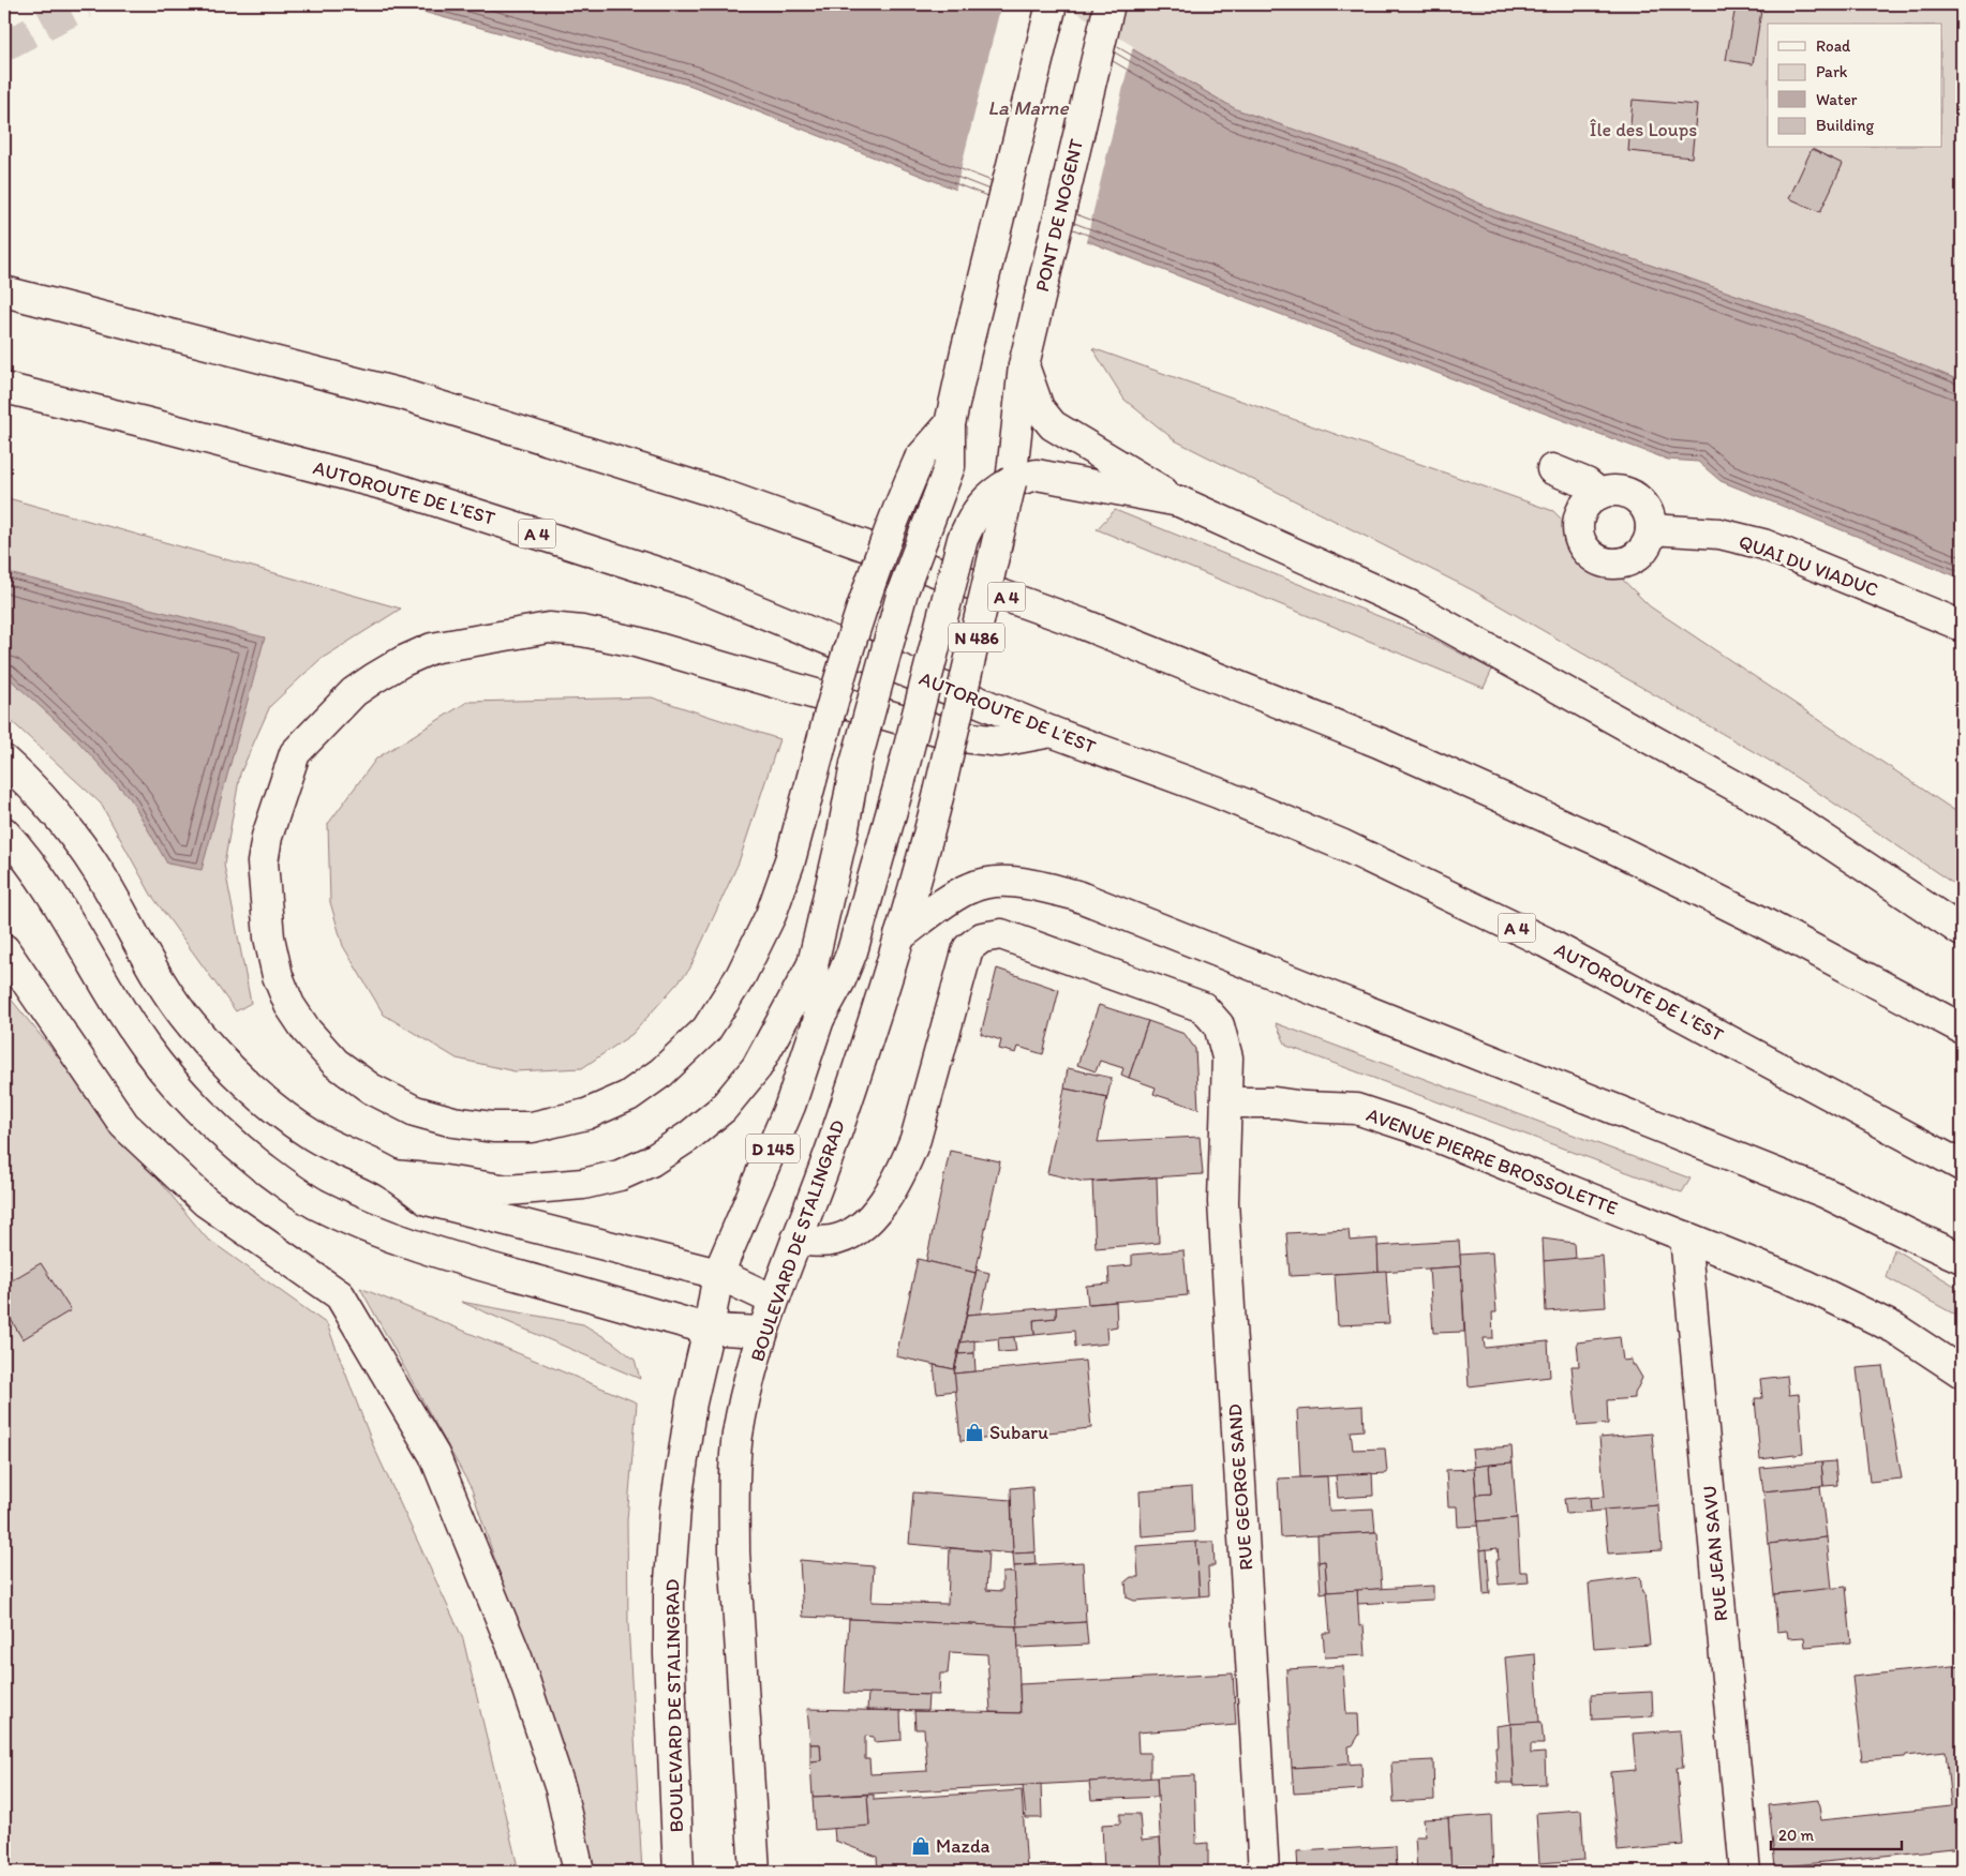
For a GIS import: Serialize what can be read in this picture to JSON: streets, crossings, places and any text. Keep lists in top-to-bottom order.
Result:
{
  "streets": {
    "main road": [
      "PONT DE NOGENT",
      "AUTOROUTE DE L’EST",
      "A 4",
      "QUAI DU VIADUC",
      "N 486",
      "D 145",
      "AVENUE PIERRE BROSSOLETTE",
      "BOULEVARD DE STALINGRAD",
      "RUE GEORGE SAND",
      "RUE JEAN SAVU"
    ]
  },
  "crossings": [
    ["PONT DE NOGENT", "N 486"],
    ["N 486", "D 145"],
    ["D 145", "BOULEVARD DE STALINGRAD"],
    ["AVENUE PIERRE BROSSOLETTE", "RUE GEORGE SAND"],
    ["AVENUE PIERRE BROSSOLETTE", "RUE JEAN SAVU"]
  ],
  "water": ["La Marne"],
  "parks": ["Île des Loups"],
  "places": {
    "shop": ["Subaru", "Mazda"]
  },
  "legend": [
    "Road",
    "Park",
    "Water",
    "Building"
  ],
  "scale_bar": "20 m"
}
